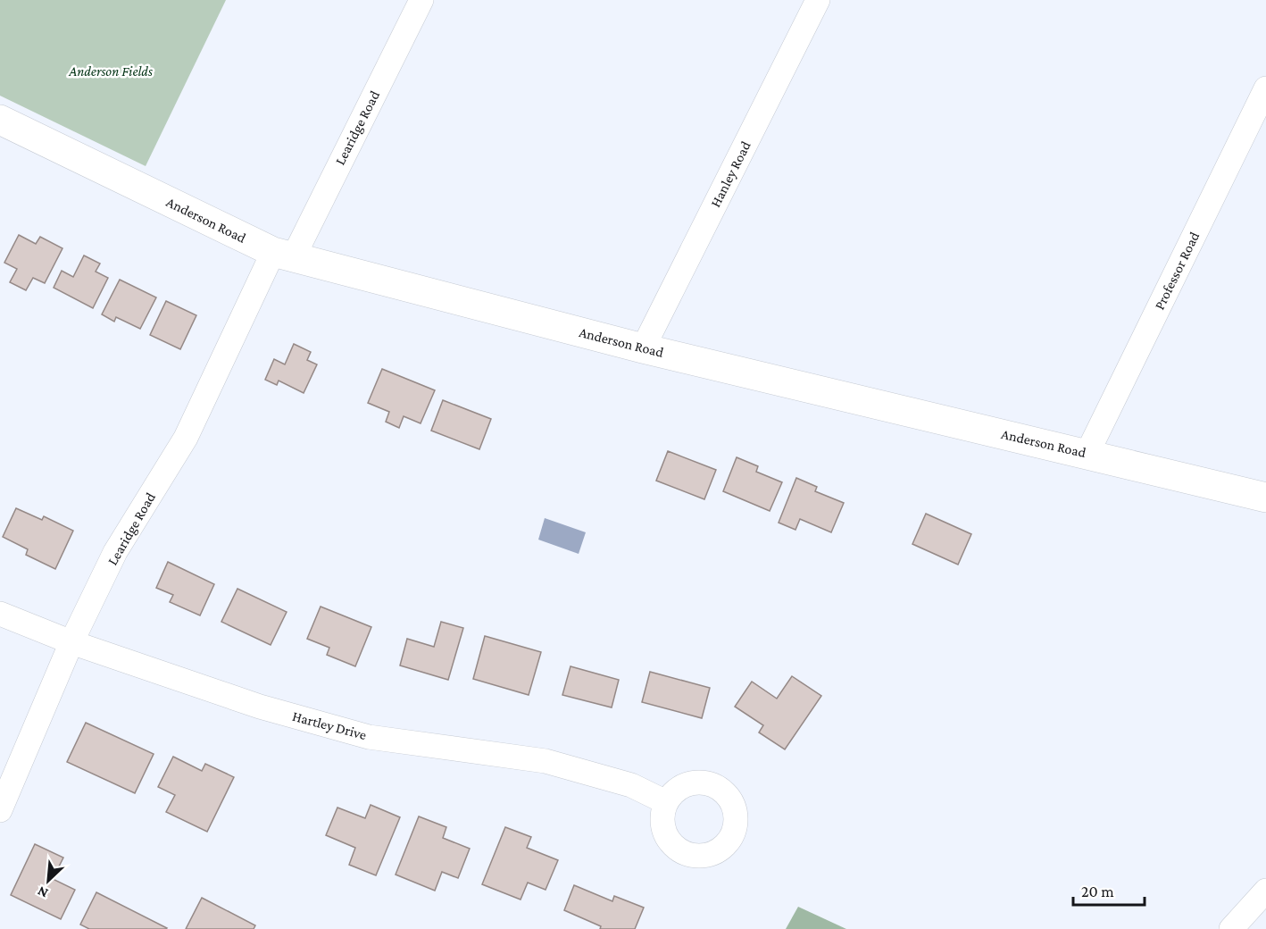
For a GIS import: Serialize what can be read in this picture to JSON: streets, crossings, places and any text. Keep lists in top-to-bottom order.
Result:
{
  "streets": {
    "street": [
      "Learidge Road",
      "Hanley Road",
      "Anderson Road",
      "Professor Road",
      "Hartley Drive"
    ]
  },
  "crossings": [
    ["Learidge Road", "Anderson Road"],
    ["Learidge Road", "Hartley Drive"],
    ["Hanley Road", "Anderson Road"],
    ["Anderson Road", "Professor Road"]
  ],
  "parks": ["Anderson Fields"],
  "scale_bar": "20 m",
  "north": "bottom left"
}
